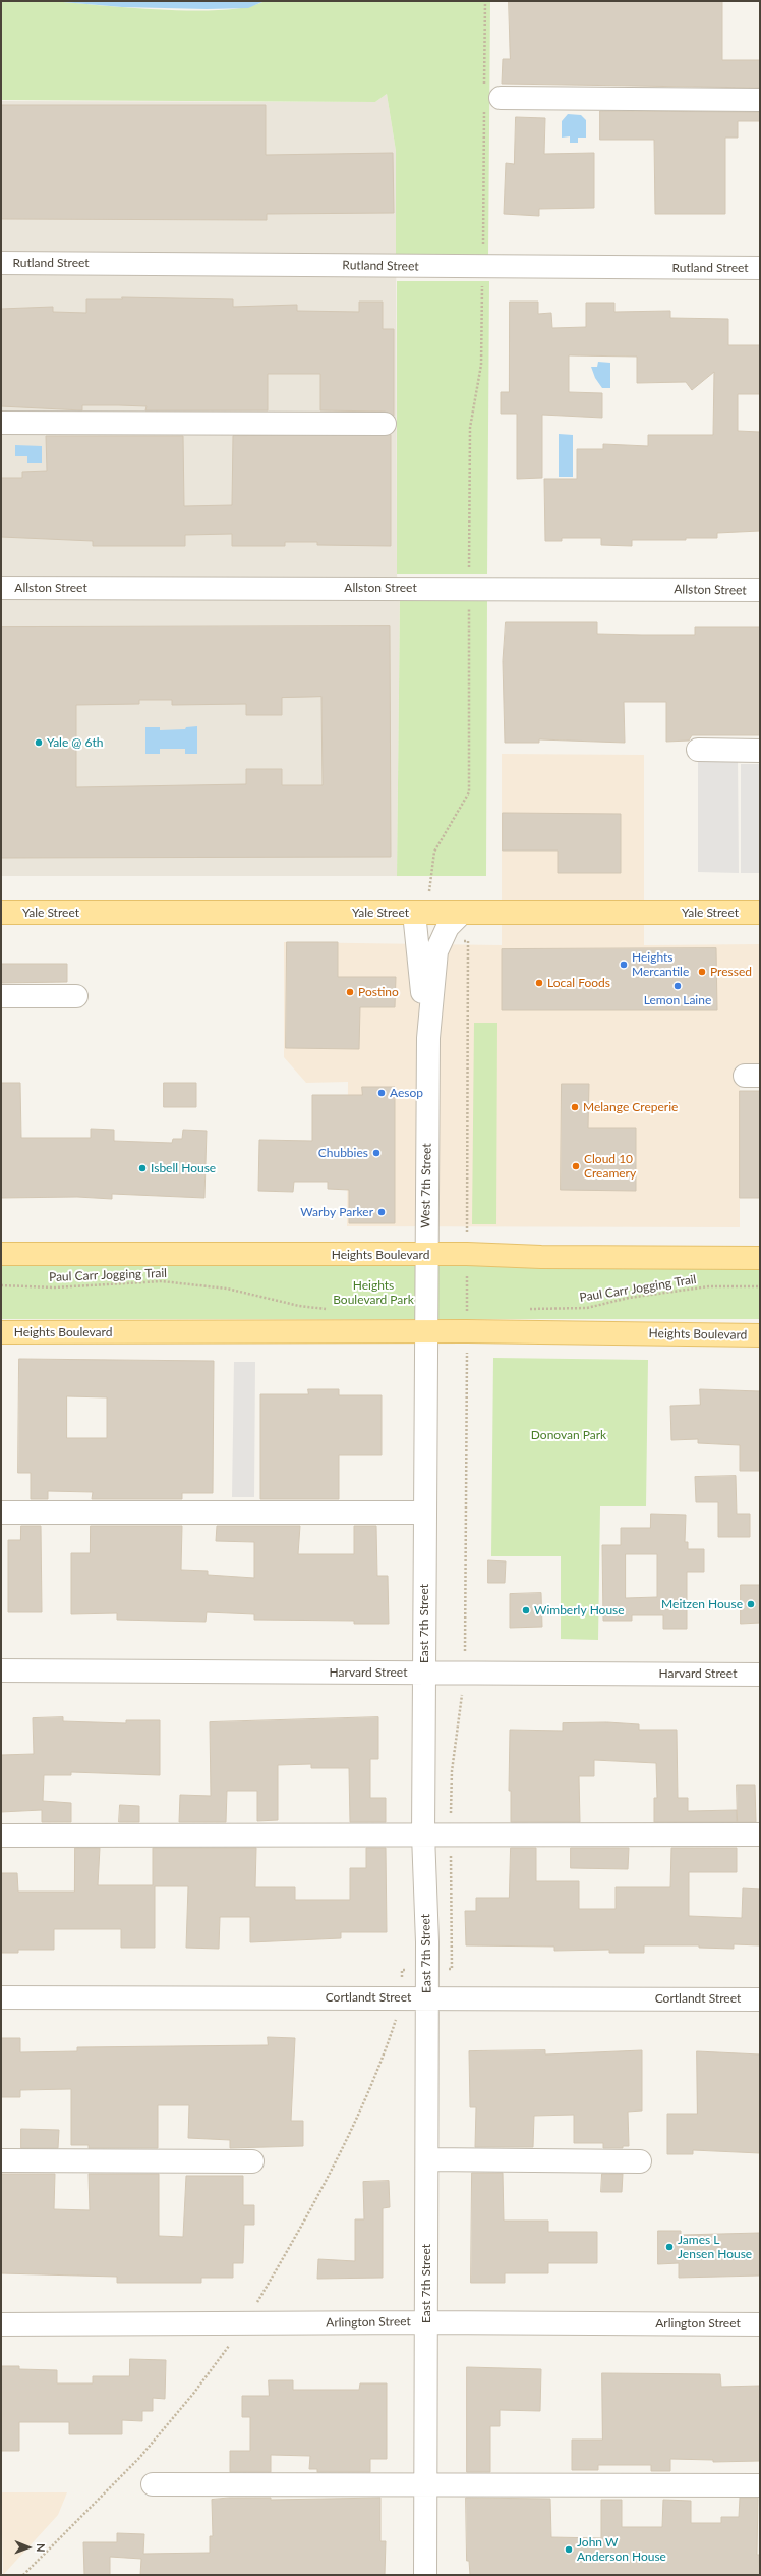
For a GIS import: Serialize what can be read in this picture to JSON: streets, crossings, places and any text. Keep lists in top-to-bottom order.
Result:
{
  "streets": {
    "main road": ["Yale Street", "Heights Boulevard"],
    "street": [
      "Rutland Street",
      "Allston Street",
      "West 7th Street",
      "East 7th Street",
      "Harvard Street",
      "Cortlandt Street",
      "Arlington Street"
    ],
    "path": ["Paul Carr Jogging Trail"]
  },
  "crossings": [
    ["Yale Street", "West 7th Street"],
    ["West 7th Street", "Heights Boulevard"],
    ["West 7th Street", "East 7th Street"],
    ["Heights Boulevard", "East 7th Street"],
    ["East 7th Street", "Harvard Street"],
    ["East 7th Street", "Cortlandt Street"],
    ["East 7th Street", "Arlington Street"]
  ],
  "parks": ["Heights Boulevard Park", "Donovan Park"],
  "places": [
    "Yale @ 6th",
    "Heights Mercantile",
    "Pressed",
    "Local Foods",
    "Lemon Laine",
    "Postino",
    "Aesop",
    "Melange Creperie",
    "Chubbies",
    "Cloud 10 Creamery",
    "Isbell House",
    "Warby Parker",
    "Meitzen House",
    "Wimberly House",
    "James L Jensen House",
    "John W Anderson House"
  ],
  "north": "right"
}
